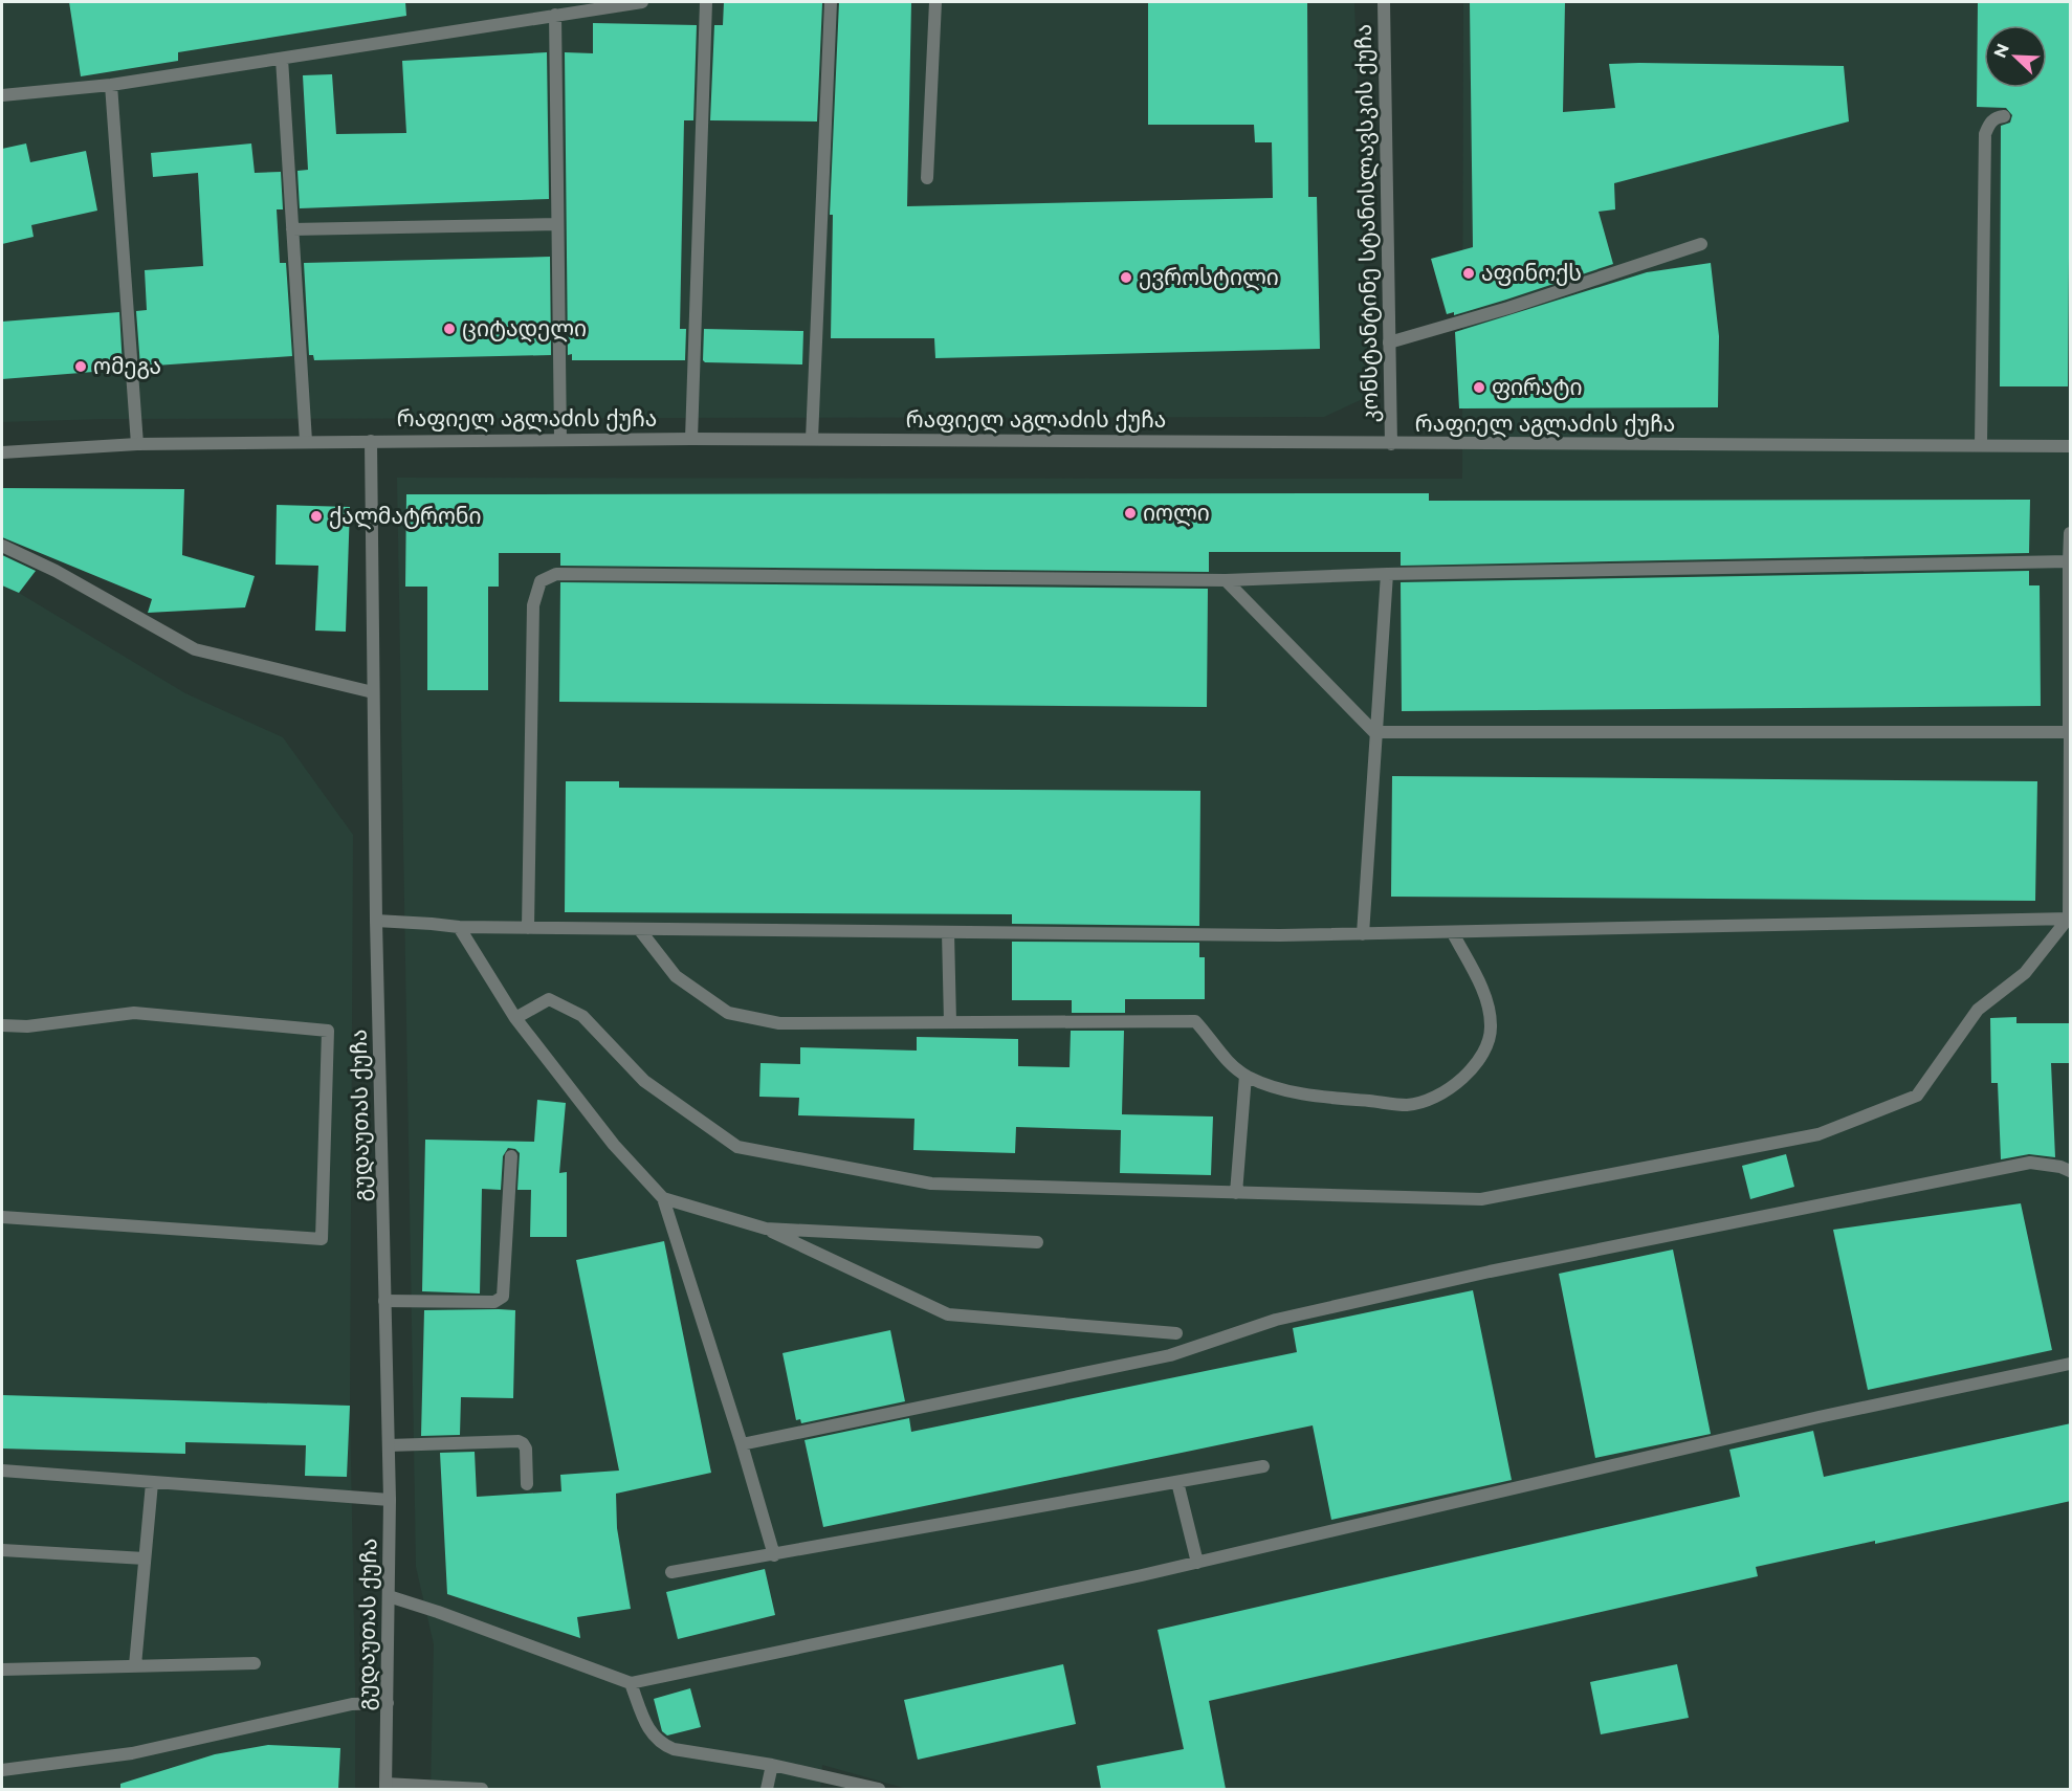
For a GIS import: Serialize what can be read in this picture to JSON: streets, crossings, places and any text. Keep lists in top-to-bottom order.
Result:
{
  "streets": {
    "street": ["კონსტანტინე სტანისლავსკის ქუჩა", "რაფიელ აგლაძის ქუჩა", "გუდაუთას ქუჩა"]
  },
  "crossings": [
    ["კონსტანტინე სტანისლავსკის ქუჩა", "რაფიელ აგლაძის ქუჩა"],
    ["რაფიელ აგლაძის ქუჩა", "გუდაუთას ქუჩა"]
  ],
  "places": [
    "აფინოქს",
    "ევროსტილი",
    "ციტადელი",
    "ომეგა",
    "ფირატი",
    "იოლი",
    "ქალმატრონი"
  ],
  "north": "top left"
}
